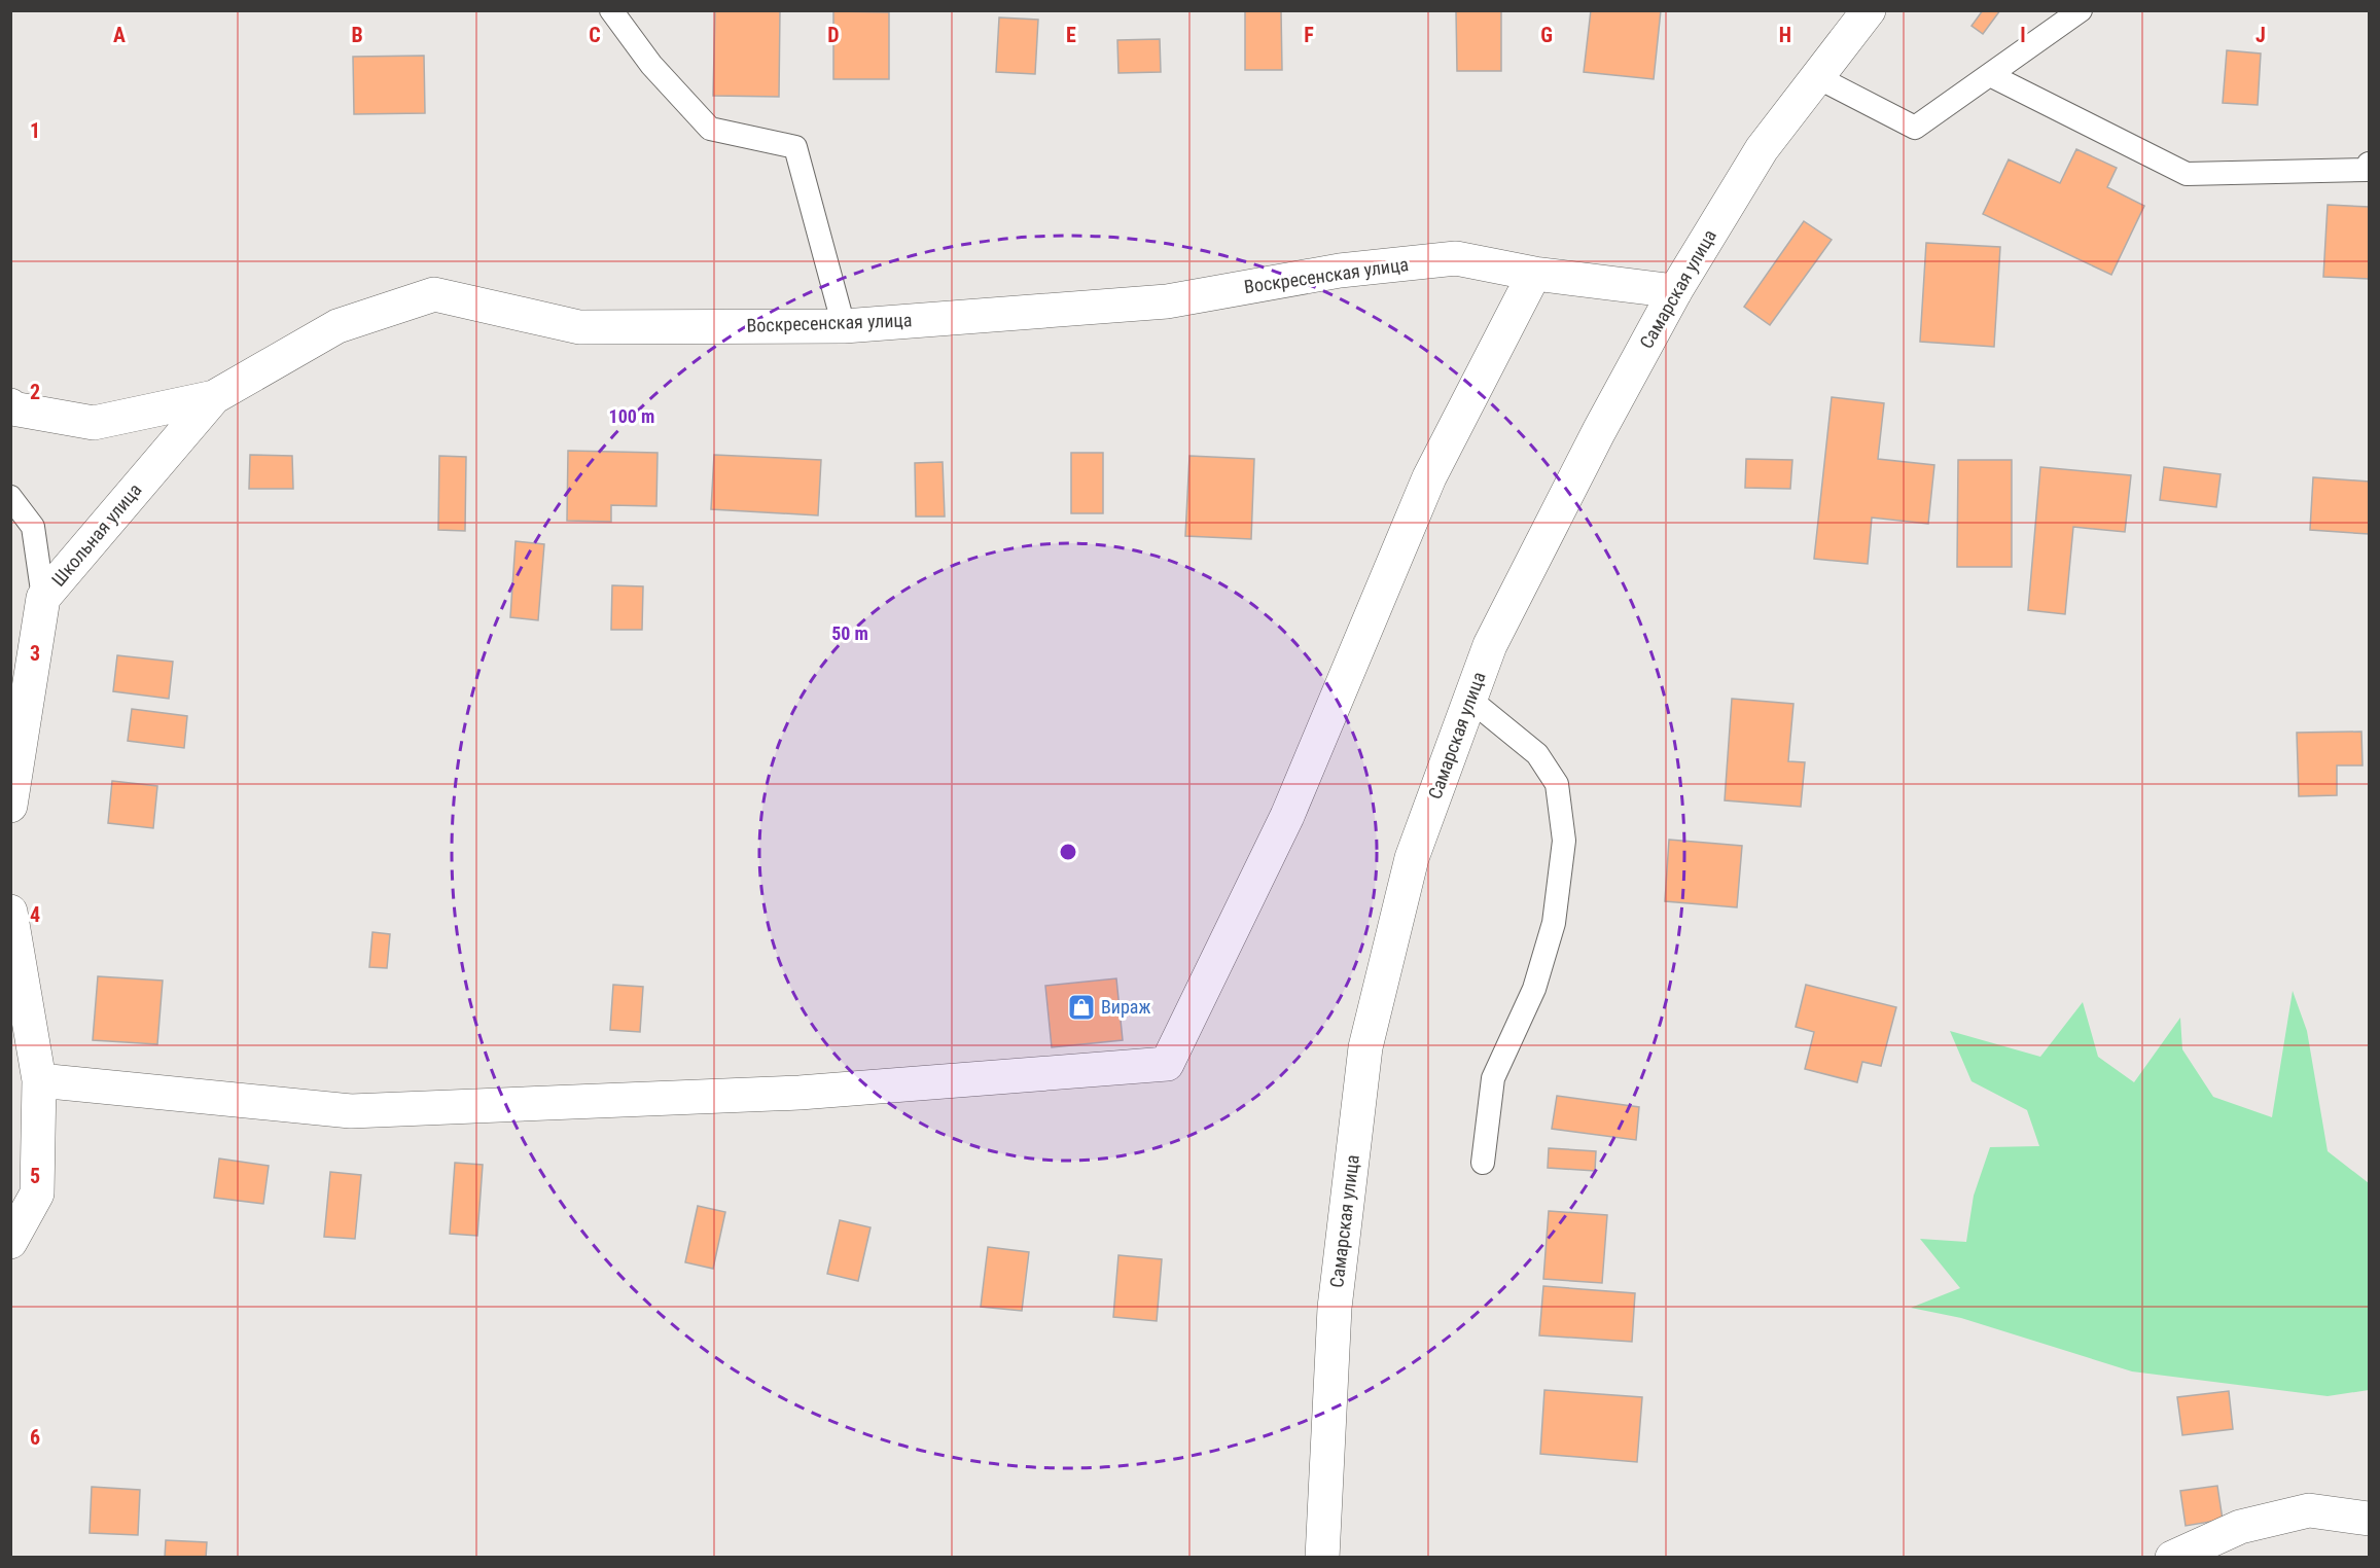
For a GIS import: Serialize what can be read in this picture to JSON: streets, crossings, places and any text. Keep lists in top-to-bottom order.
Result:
{
  "streets": {
    "street": ["Воскресенская улица", "Самарская улица", "Школьная улица"]
  },
  "crossings": [
    ["Воскресенская улица", "Самарская улица"],
    ["Воскресенская улица", "Школьная улица"]
  ],
  "places": {
    "shop": ["Вираж"]
  },
  "grid": {
    "columns": [
      "A",
      "B",
      "C",
      "D",
      "E",
      "F",
      "G",
      "H",
      "I",
      "J"
    ],
    "rows": [
      "1",
      "2",
      "3",
      "4",
      "5",
      "6"
    ]
  },
  "rings": ["100 m", "50 m"]
}
